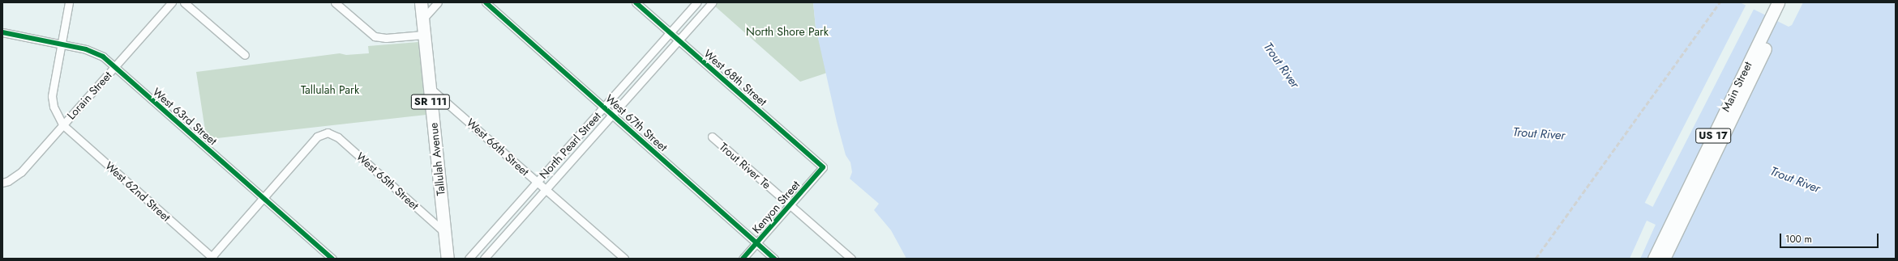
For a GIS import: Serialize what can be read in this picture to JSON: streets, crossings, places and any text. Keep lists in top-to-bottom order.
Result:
{
  "streets": {
    "main road": [
      "Main Street",
      "SR 111",
      "US 17",
      "Tallulah Avenue"
    ],
    "street": [
      "West 68th Street",
      "Lorain Street",
      "West 63rd Street",
      "West 67th Street",
      "North Pearl Street",
      "West 66th Street",
      "Trout River Te",
      "West 65th Street",
      "West 62nd Street",
      "Kenyon Street"
    ]
  },
  "crossings": [
    ["West 68th Street", "North Pearl Street"],
    ["West 68th Street", "Kenyon Street"],
    ["Lorain Street", "West 63rd Street"],
    ["Lorain Street", "West 62nd Street"],
    ["West 63rd Street", "West 65th Street"],
    ["West 67th Street", "North Pearl Street"],
    ["West 67th Street", "Kenyon Street"],
    ["North Pearl Street", "West 66th Street"],
    ["West 66th Street", "Tallulah Avenue"],
    ["Tallulah Avenue", "West 65th Street"],
    ["Trout River Te", "Kenyon Street"]
  ],
  "water": ["Trout River"],
  "parks": ["North Shore Park", "Tallulah Park"],
  "scale_bar": "100 m"
}
